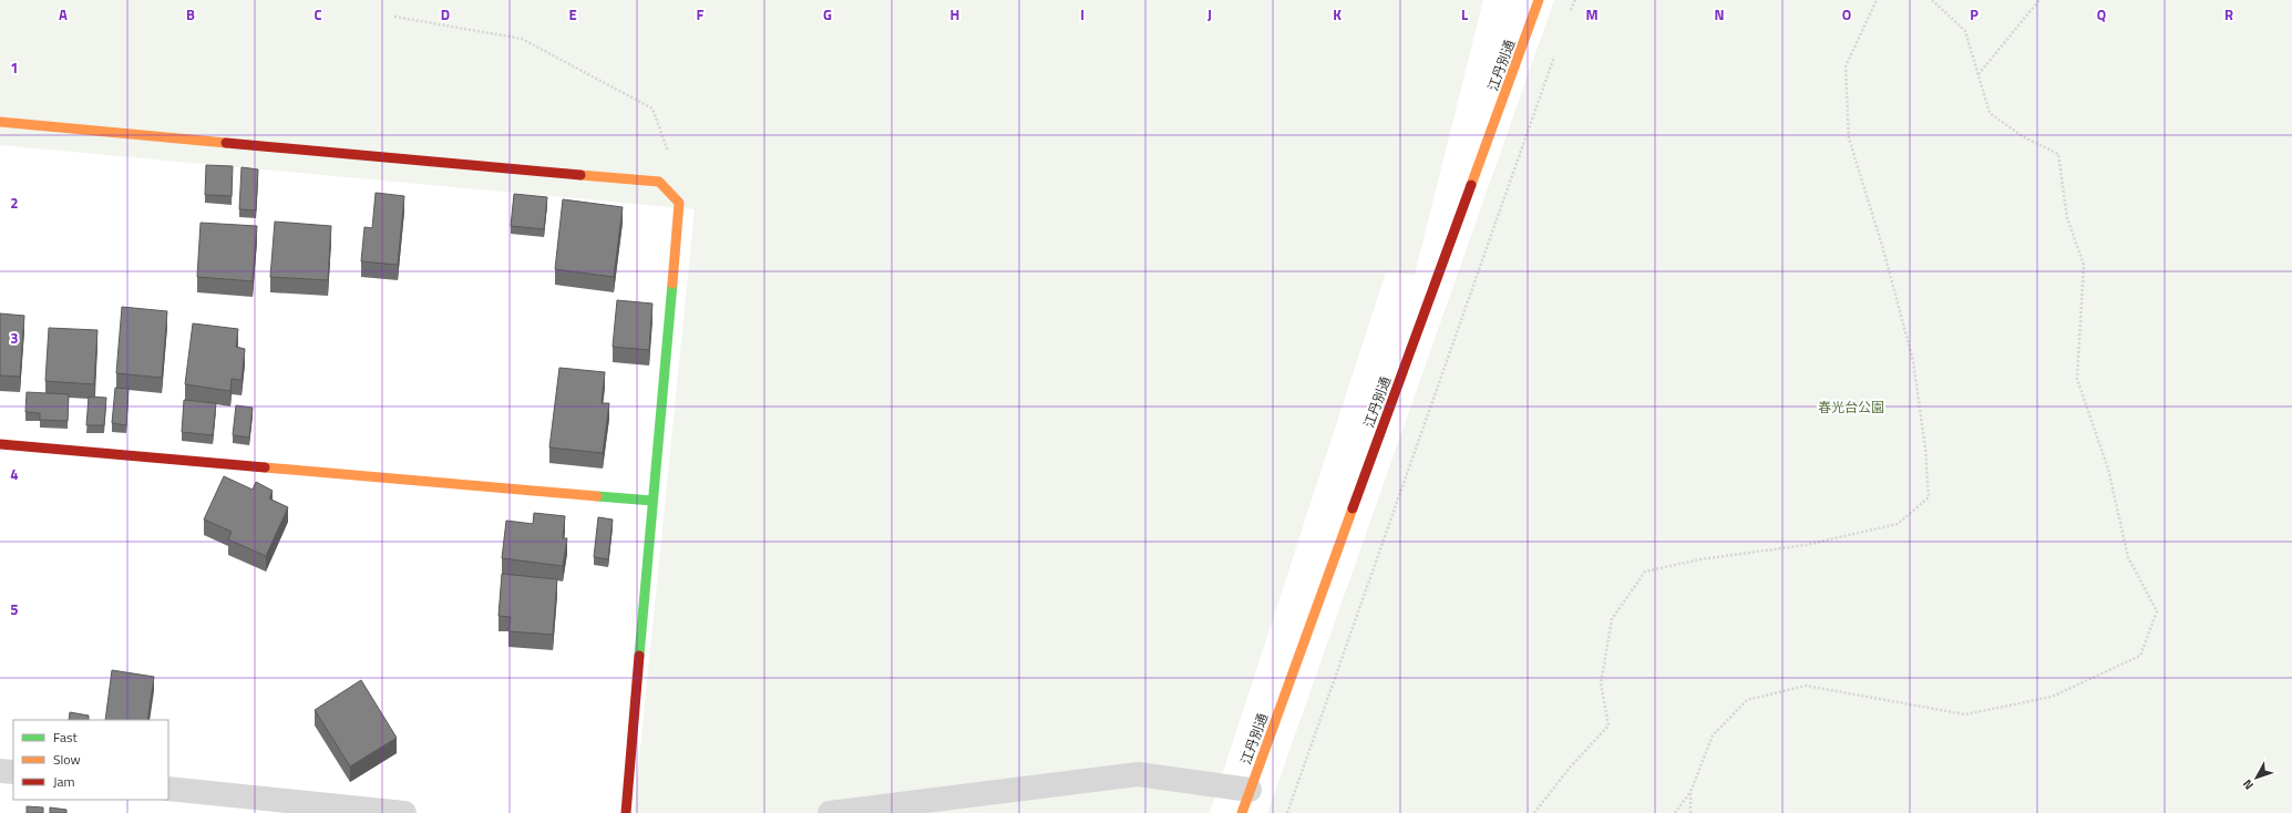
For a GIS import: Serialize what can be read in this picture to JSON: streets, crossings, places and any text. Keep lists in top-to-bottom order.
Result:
{
  "streets": {
    "street": ["江丹別通"]
  },
  "parks": ["春光台公園"],
  "legend": ["Fast", "Slow", "Jam"],
  "north": "bottom left",
  "grid": {
    "columns": [
      "A",
      "B",
      "C",
      "D",
      "E",
      "F",
      "G",
      "H",
      "I",
      "J",
      "K",
      "L",
      "M",
      "N",
      "O",
      "P",
      "Q",
      "R"
    ],
    "rows": [
      "1",
      "2",
      "3",
      "4",
      "5"
    ]
  }
}
